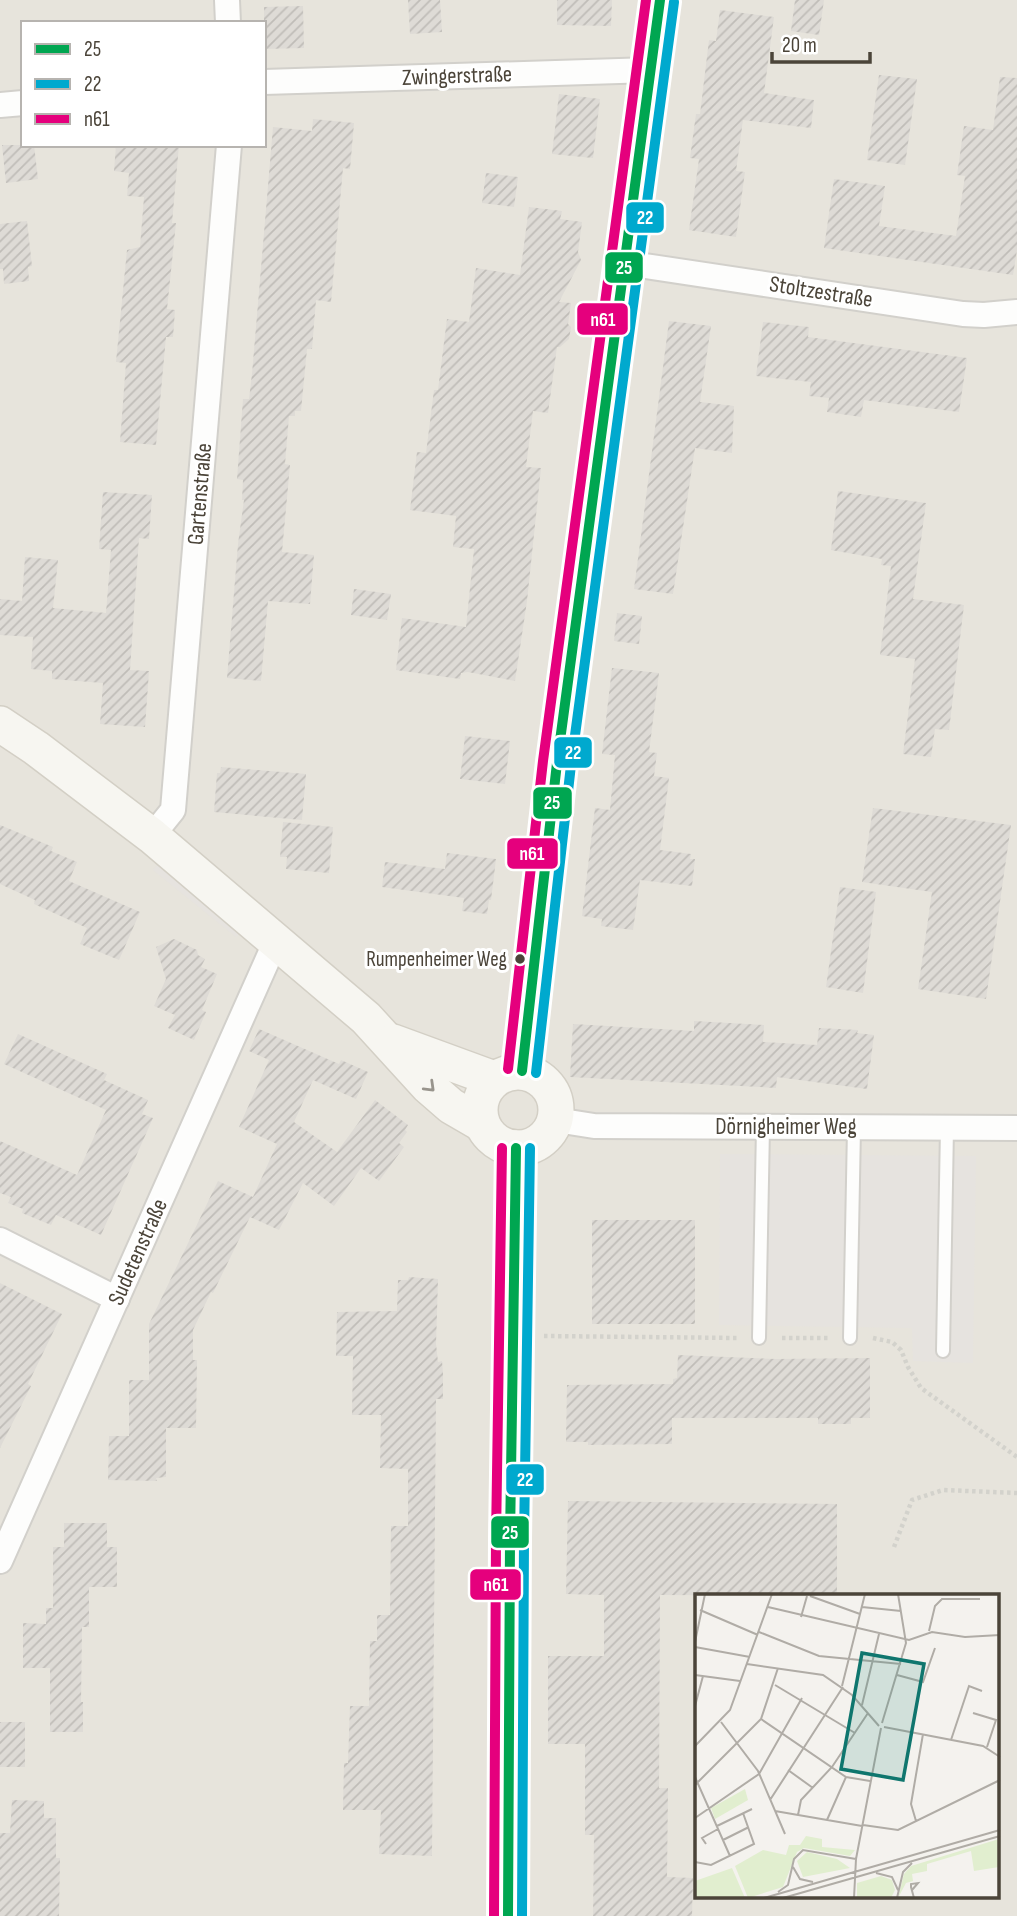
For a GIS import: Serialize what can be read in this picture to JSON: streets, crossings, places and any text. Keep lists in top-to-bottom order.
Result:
{
  "streets": {
    "street": [
      "Zwingerstraße",
      "Stoltzestraße",
      "Gartenstraße",
      "Dörnigheimer Weg",
      "Sudetenstraße"
    ]
  },
  "places": ["Rumpenheimer Weg"],
  "lines": ["transit line 25", "transit line n61", "transit line 22"],
  "legend": ["25", "22", "n61"],
  "scale_bar": "20 m"
}
